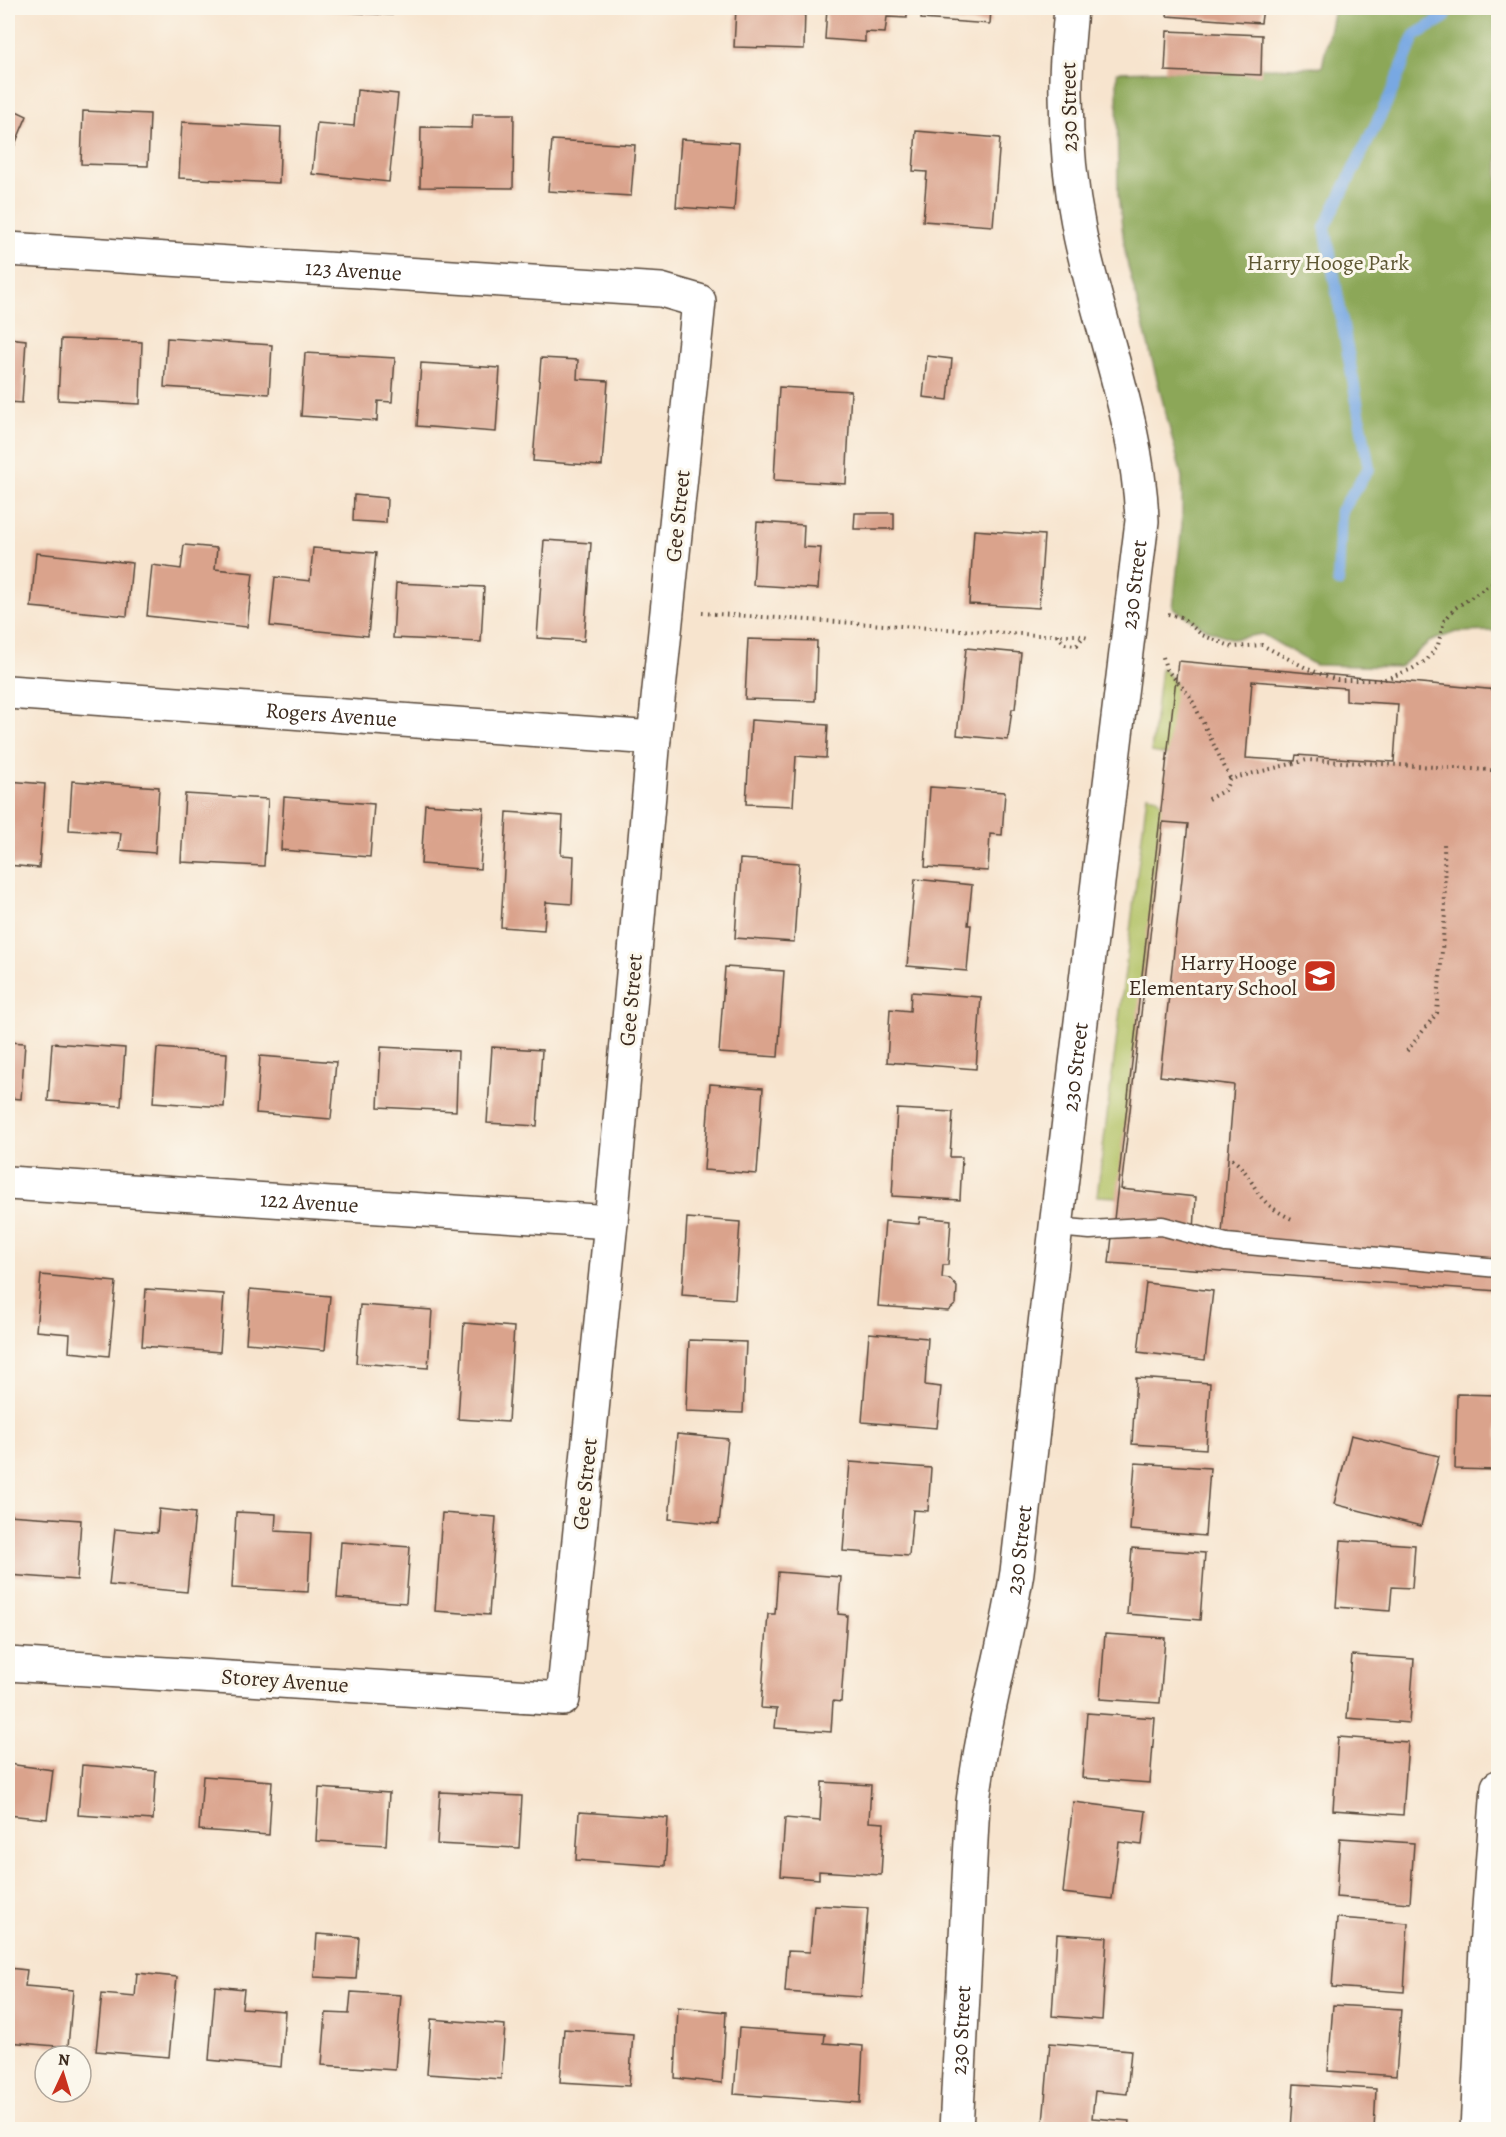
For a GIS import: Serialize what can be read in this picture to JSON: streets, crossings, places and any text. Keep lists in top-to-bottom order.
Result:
{
  "streets": {
    "street": [
      "230 Street",
      "123 Avenue",
      "Gee Street",
      "Rogers Avenue",
      "122 Avenue",
      "Storey Avenue"
    ]
  },
  "crossings": [
    ["123 Avenue", "Gee Street"],
    ["Gee Street", "Rogers Avenue"],
    ["Gee Street", "122 Avenue"],
    ["Gee Street", "Storey Avenue"]
  ],
  "parks": ["Harry Hooge Park"],
  "places": {
    "school or university": ["Harry Hooge Elementary School"]
  },
  "north": "top"
}
